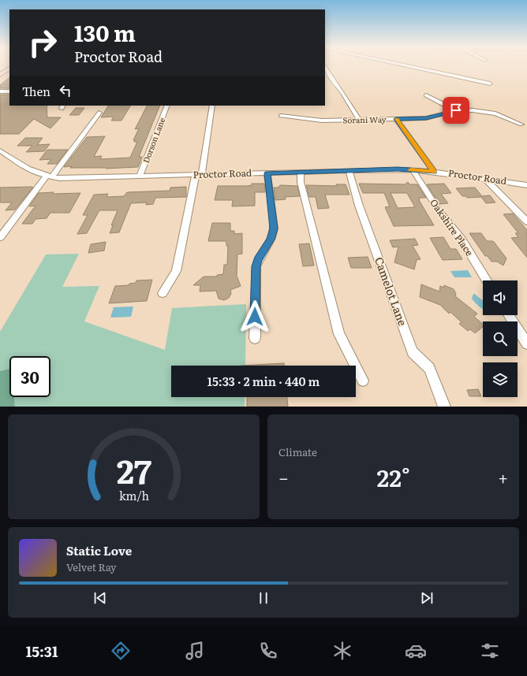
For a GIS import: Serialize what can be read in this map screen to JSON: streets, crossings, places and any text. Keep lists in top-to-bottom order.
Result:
{
  "streets": {
    "street": [
      "Sorani Way",
      "Dorson Lane",
      "Proctor Road",
      "Oakshire Place",
      "Camelot Lane"
    ]
  },
  "crossings": [
    ["Dorson Lane", "Proctor Road"],
    ["Proctor Road", "Oakshire Place"],
    ["Proctor Road", "Camelot Lane"]
  ],
  "page": {
    "turn": ["130 m", "Proctor Road"],
    "then": "Then",
    "limit": "30",
    "trip": "15:33 · 2 min · 440 m",
    "tile": "Climate",
    "heat": ["−", "22°", "+"],
    "song": ["Static Love", "Velvet Ray"],
    "tabs": "15:31",
    "gauge": ["27", "km/h"]
  }
}
